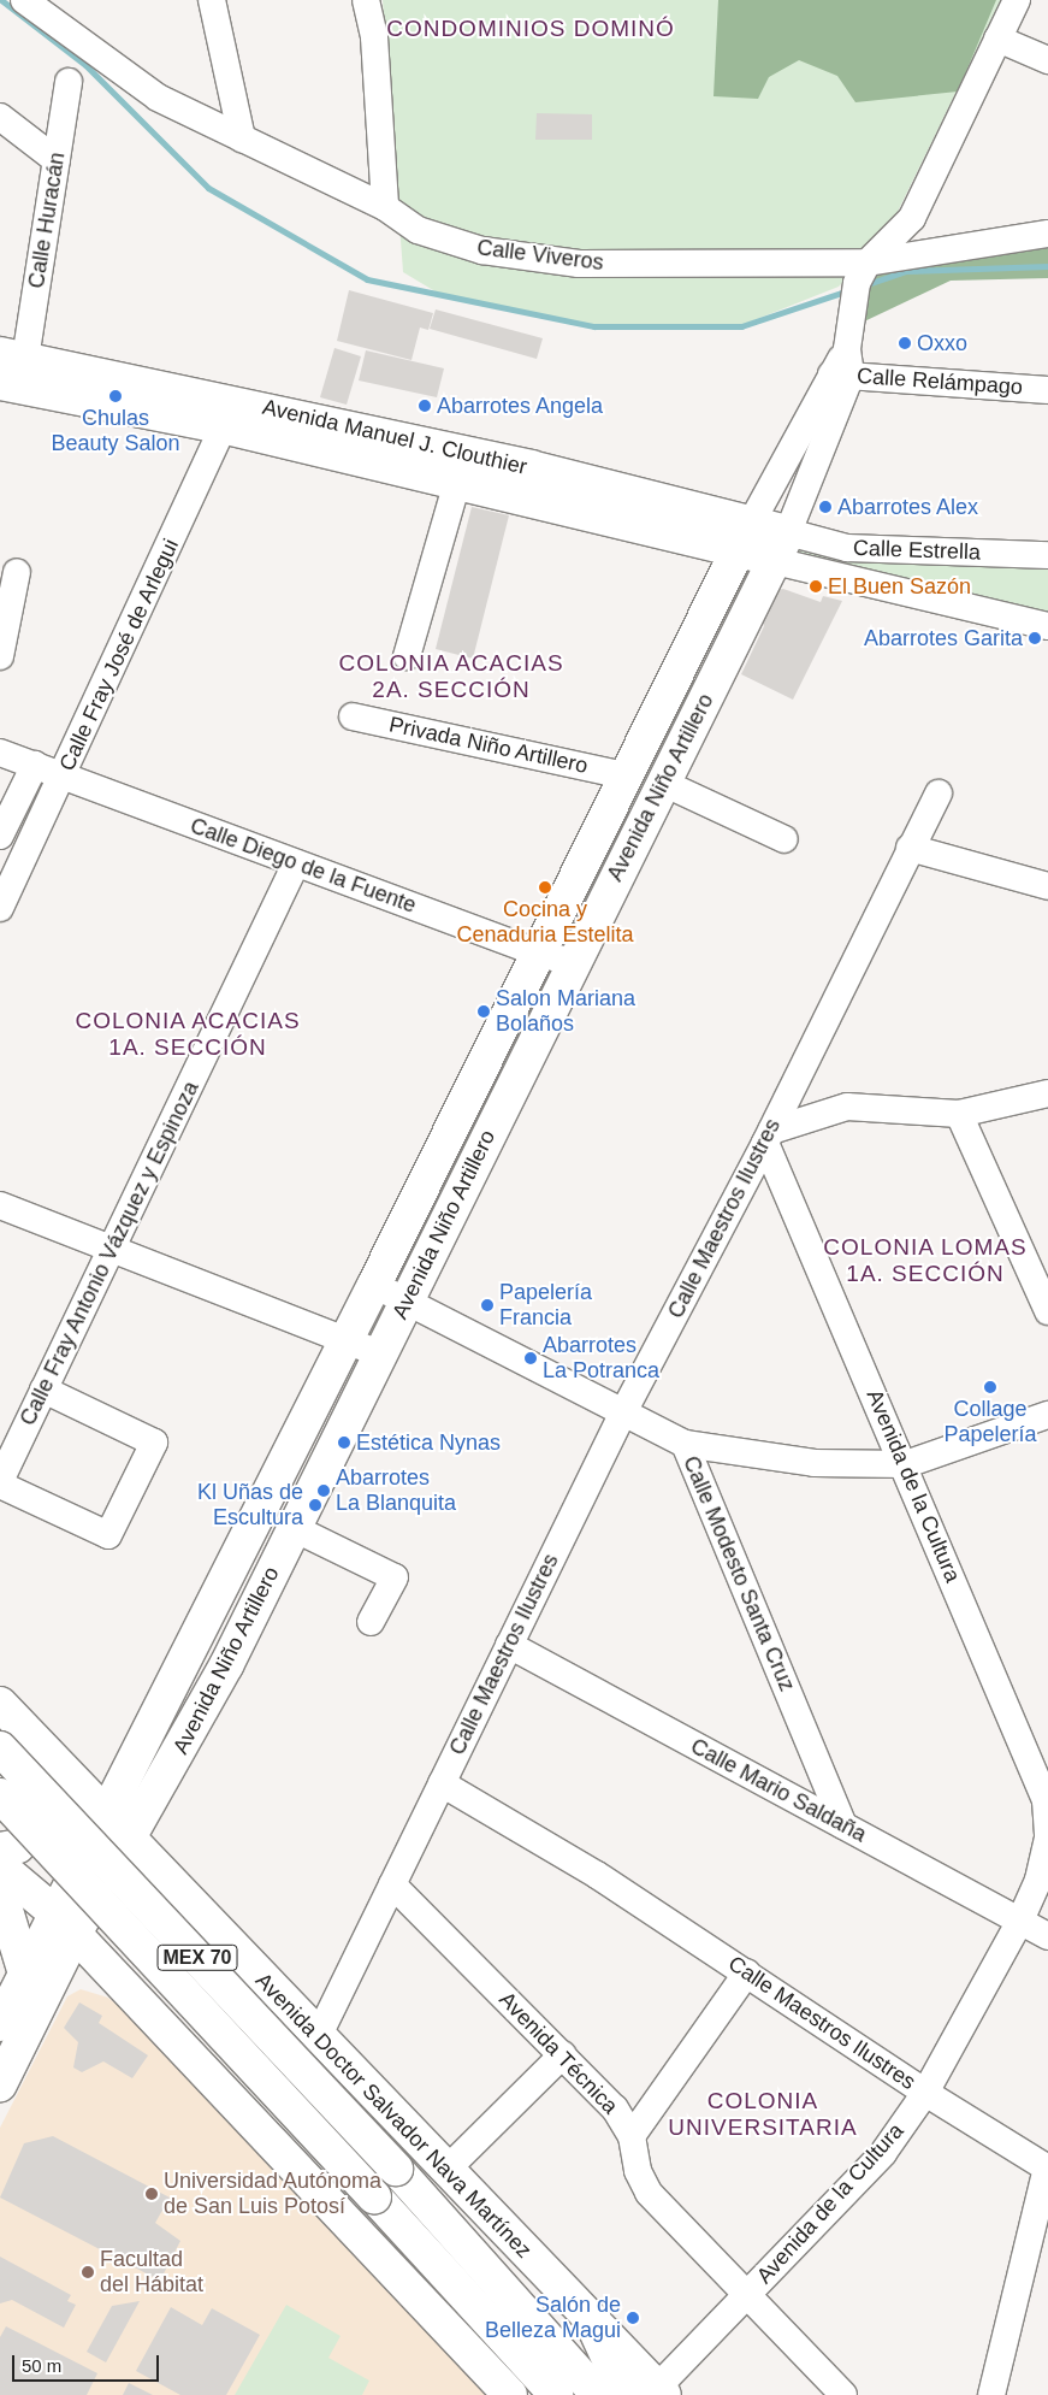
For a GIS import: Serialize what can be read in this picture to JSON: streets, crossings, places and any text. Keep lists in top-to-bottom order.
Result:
{
  "streets": {
    "main road": [
      "Avenida Manuel J. Clouthier",
      "Avenida Niño Artillero",
      "MEX 70",
      "Avenida Doctor Salvador Nava Martínez"
    ],
    "street": [
      "Calle Huracán",
      "Calle Viveros",
      "Calle Relámpago",
      "Calle Estrella",
      "Calle Fray José de Arlegui",
      "Privada Niño Artillero",
      "Calle Diego de la Fuente",
      "Calle Maestros Ilustres",
      "Calle Fray Antonio Vázquez y Espinoza",
      "Avenida de la Cultura",
      "Calle Modesto Santa Cruz",
      "Calle Mario Saldaña",
      "Avenida Técnica"
    ]
  },
  "crossings": [
    ["Calle Huracán", "Avenida Manuel J. Clouthier"],
    ["Calle Viveros", "Avenida Niño Artillero"],
    ["Calle Relámpago", "Avenida Niño Artillero"],
    ["Avenida Manuel J. Clouthier", "Calle Estrella"],
    ["Avenida Manuel J. Clouthier", "Calle Fray José de Arlegui"],
    ["Avenida Manuel J. Clouthier", "Avenida Niño Artillero"],
    ["Calle Estrella", "Avenida Niño Artillero"],
    ["Calle Fray José de Arlegui", "Calle Diego de la Fuente"],
    ["Privada Niño Artillero", "Avenida Niño Artillero"],
    ["Avenida Niño Artillero", "Calle Diego de la Fuente"],
    ["Avenida Niño Artillero", "Calle Modesto Santa Cruz"],
    ["Avenida Niño Artillero", "Avenida Doctor Salvador Nava Martínez"],
    ["Calle Diego de la Fuente", "Calle Fray Antonio Vázquez y Espinoza"],
    ["Calle Maestros Ilustres", "Avenida de la Cultura"],
    ["Calle Maestros Ilustres", "Calle Modesto Santa Cruz"],
    ["Calle Maestros Ilustres", "Calle Mario Saldaña"],
    ["Calle Maestros Ilustres", "Avenida Técnica"],
    ["Calle Maestros Ilustres", "Avenida Doctor Salvador Nava Martínez"],
    ["Avenida de la Cultura", "Calle Mario Saldaña"],
    ["Avenida de la Cultura", "Avenida Técnica"],
    ["Avenida de la Cultura", "Avenida Doctor Salvador Nava Martínez"],
    ["Calle Modesto Santa Cruz", "Calle Mario Saldaña"]
  ],
  "districts": [
    "CONDOMINIOS DOMINÓ",
    "COLONIA ACACIAS 2A. SECCIÓN",
    "COLONIA ACACIAS 1A. SECCIÓN",
    "COLONIA LOMAS 1A. SECCIÓN",
    "COLONIA UNIVERSITARIA"
  ],
  "places": [
    "Oxxo",
    "Chulas Beauty Salon",
    "Abarrotes Angela",
    "Abarrotes Alex",
    "El Buen Sazón",
    "Abarrotes Garita",
    "Cocina y Cenaduria Estelita",
    "Salon Mariana Bolaños",
    "Papelería Francia",
    "Abarrotes La Potranca",
    "Collage Papelería",
    "Estética Nynas",
    "Abarrotes La Blanquita",
    "Kl Uñas de Escultura",
    "Universidad Autónoma de San Luis Potosí",
    "Facultad del Hábitat",
    "Salón de Belleza Magui"
  ],
  "scale_bar": "50 m"
}
